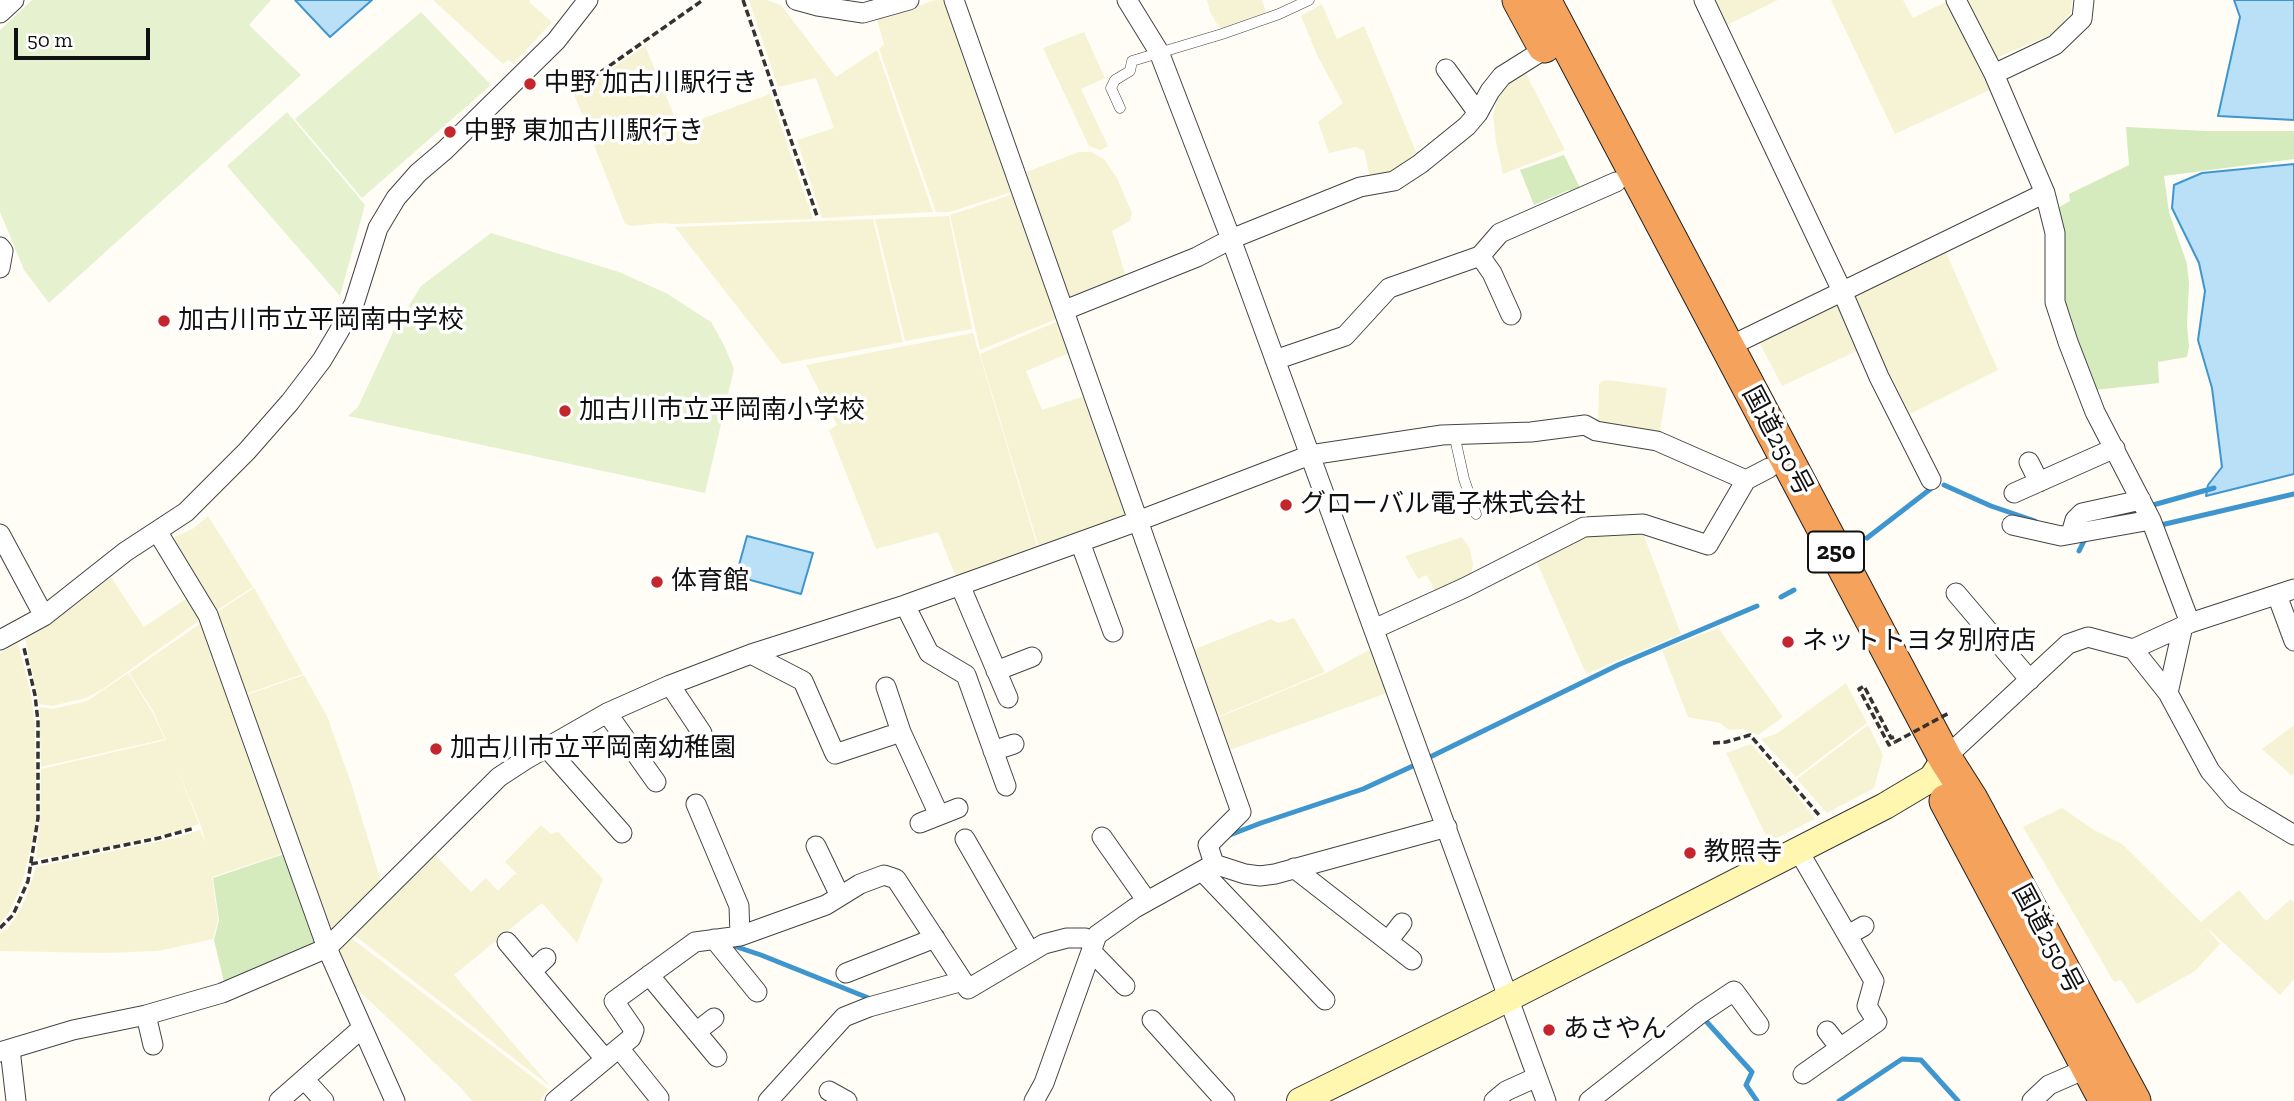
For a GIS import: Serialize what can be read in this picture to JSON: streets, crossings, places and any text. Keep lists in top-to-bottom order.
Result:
{
  "streets": {
    "highway": ["国道250号", "250"]
  },
  "crossings": [
    ["国道250号", "250"]
  ],
  "places": [
    "中野 加古川駅行き",
    "中野 東加古川駅行き",
    "加古川市立平岡南中学校",
    "加古川市立平岡南小学校",
    "グローバル電子株式会社",
    "体育館",
    "ネットトヨタ別府店",
    "加古川市立平岡南幼稚園",
    "教照寺",
    "あさやん"
  ],
  "scale_bar": "50 m"
}
